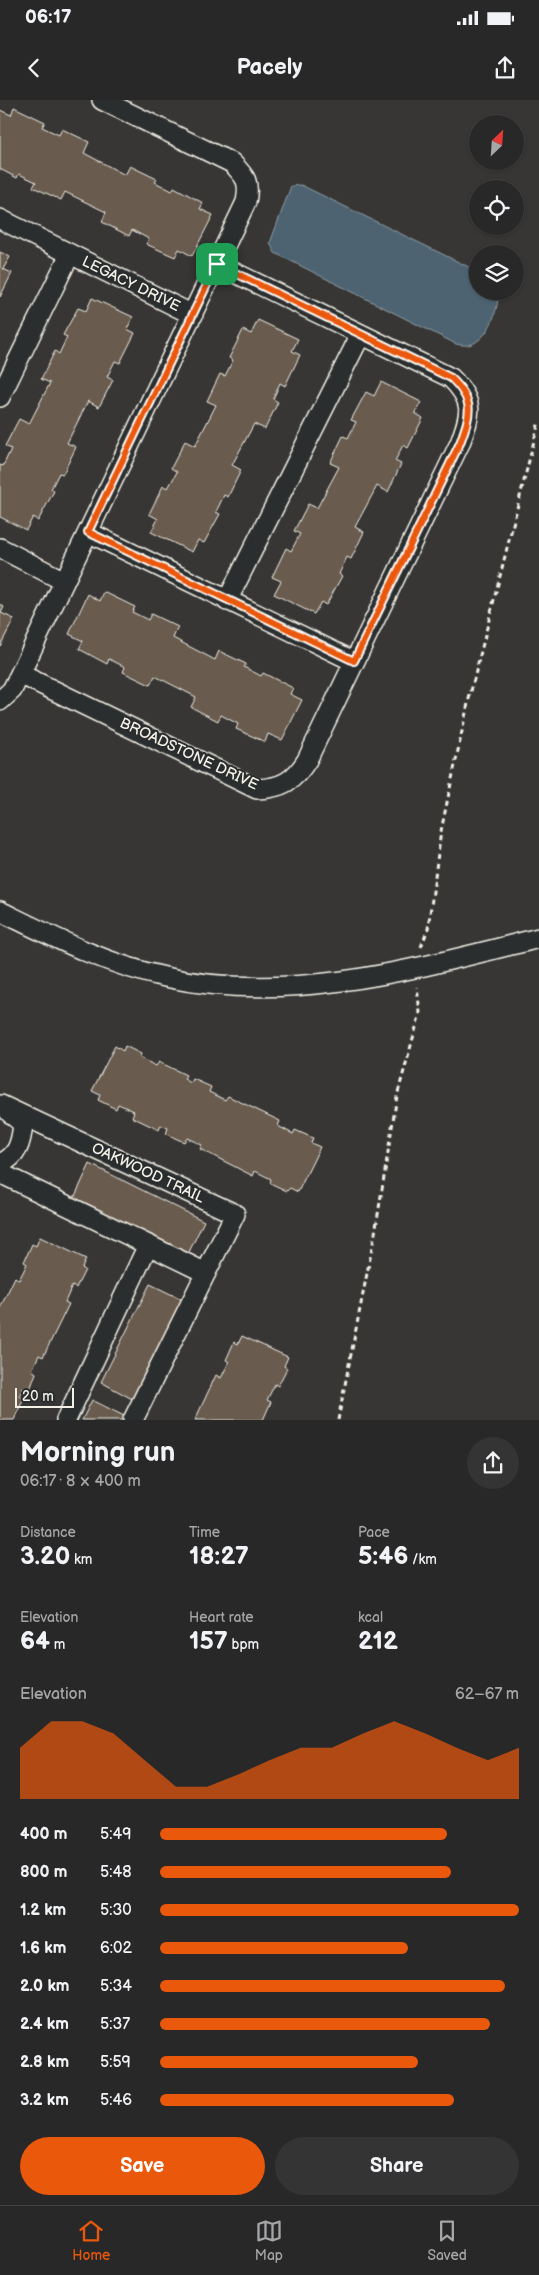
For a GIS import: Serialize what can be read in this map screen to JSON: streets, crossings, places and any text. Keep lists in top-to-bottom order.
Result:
{
  "streets": {
    "street": ["LEGACY DRIVE", "BROADSTONE DRIVE", "OAKWOOD TRAIL"]
  },
  "crossings": [
    ["LEGACY DRIVE", "BROADSTONE DRIVE"]
  ],
  "scale_bar": "20 m",
  "north": "top right",
  "page": {
    "status": "06:17",
    "header": "Pacely",
    "scale": "20 m",
    "heading": ["Morning run", "06:17 · 8 × 400 m"],
    "stats": [
      ["Distance", "3.20 km"],
      ["Time", "18:27"],
      ["Pace", "5:46 /km"],
      ["Elevation", "64 m"],
      ["Heart rate", "157 bpm"],
      ["kcal", "212"]
    ],
    "chart": ["Elevation", "62–67 m"],
    "list": [
      {
        "name": "400 m",
        "note": "5:49"
      },
      {
        "name": "800 m",
        "note": "5:48"
      },
      {
        "name": "1.2 km",
        "note": "5:30"
      },
      {
        "name": "1.6 km",
        "note": "6:02"
      },
      {
        "name": "2.0 km",
        "note": "5:34"
      },
      {
        "name": "2.4 km",
        "note": "5:37"
      },
      {
        "name": "2.8 km",
        "note": "5:59"
      },
      {
        "name": "3.2 km",
        "note": "5:46"
      }
    ],
    "buttons": ["Save", "Share"],
    "tabs": ["Home", "Map", "Saved"]
  }
}
